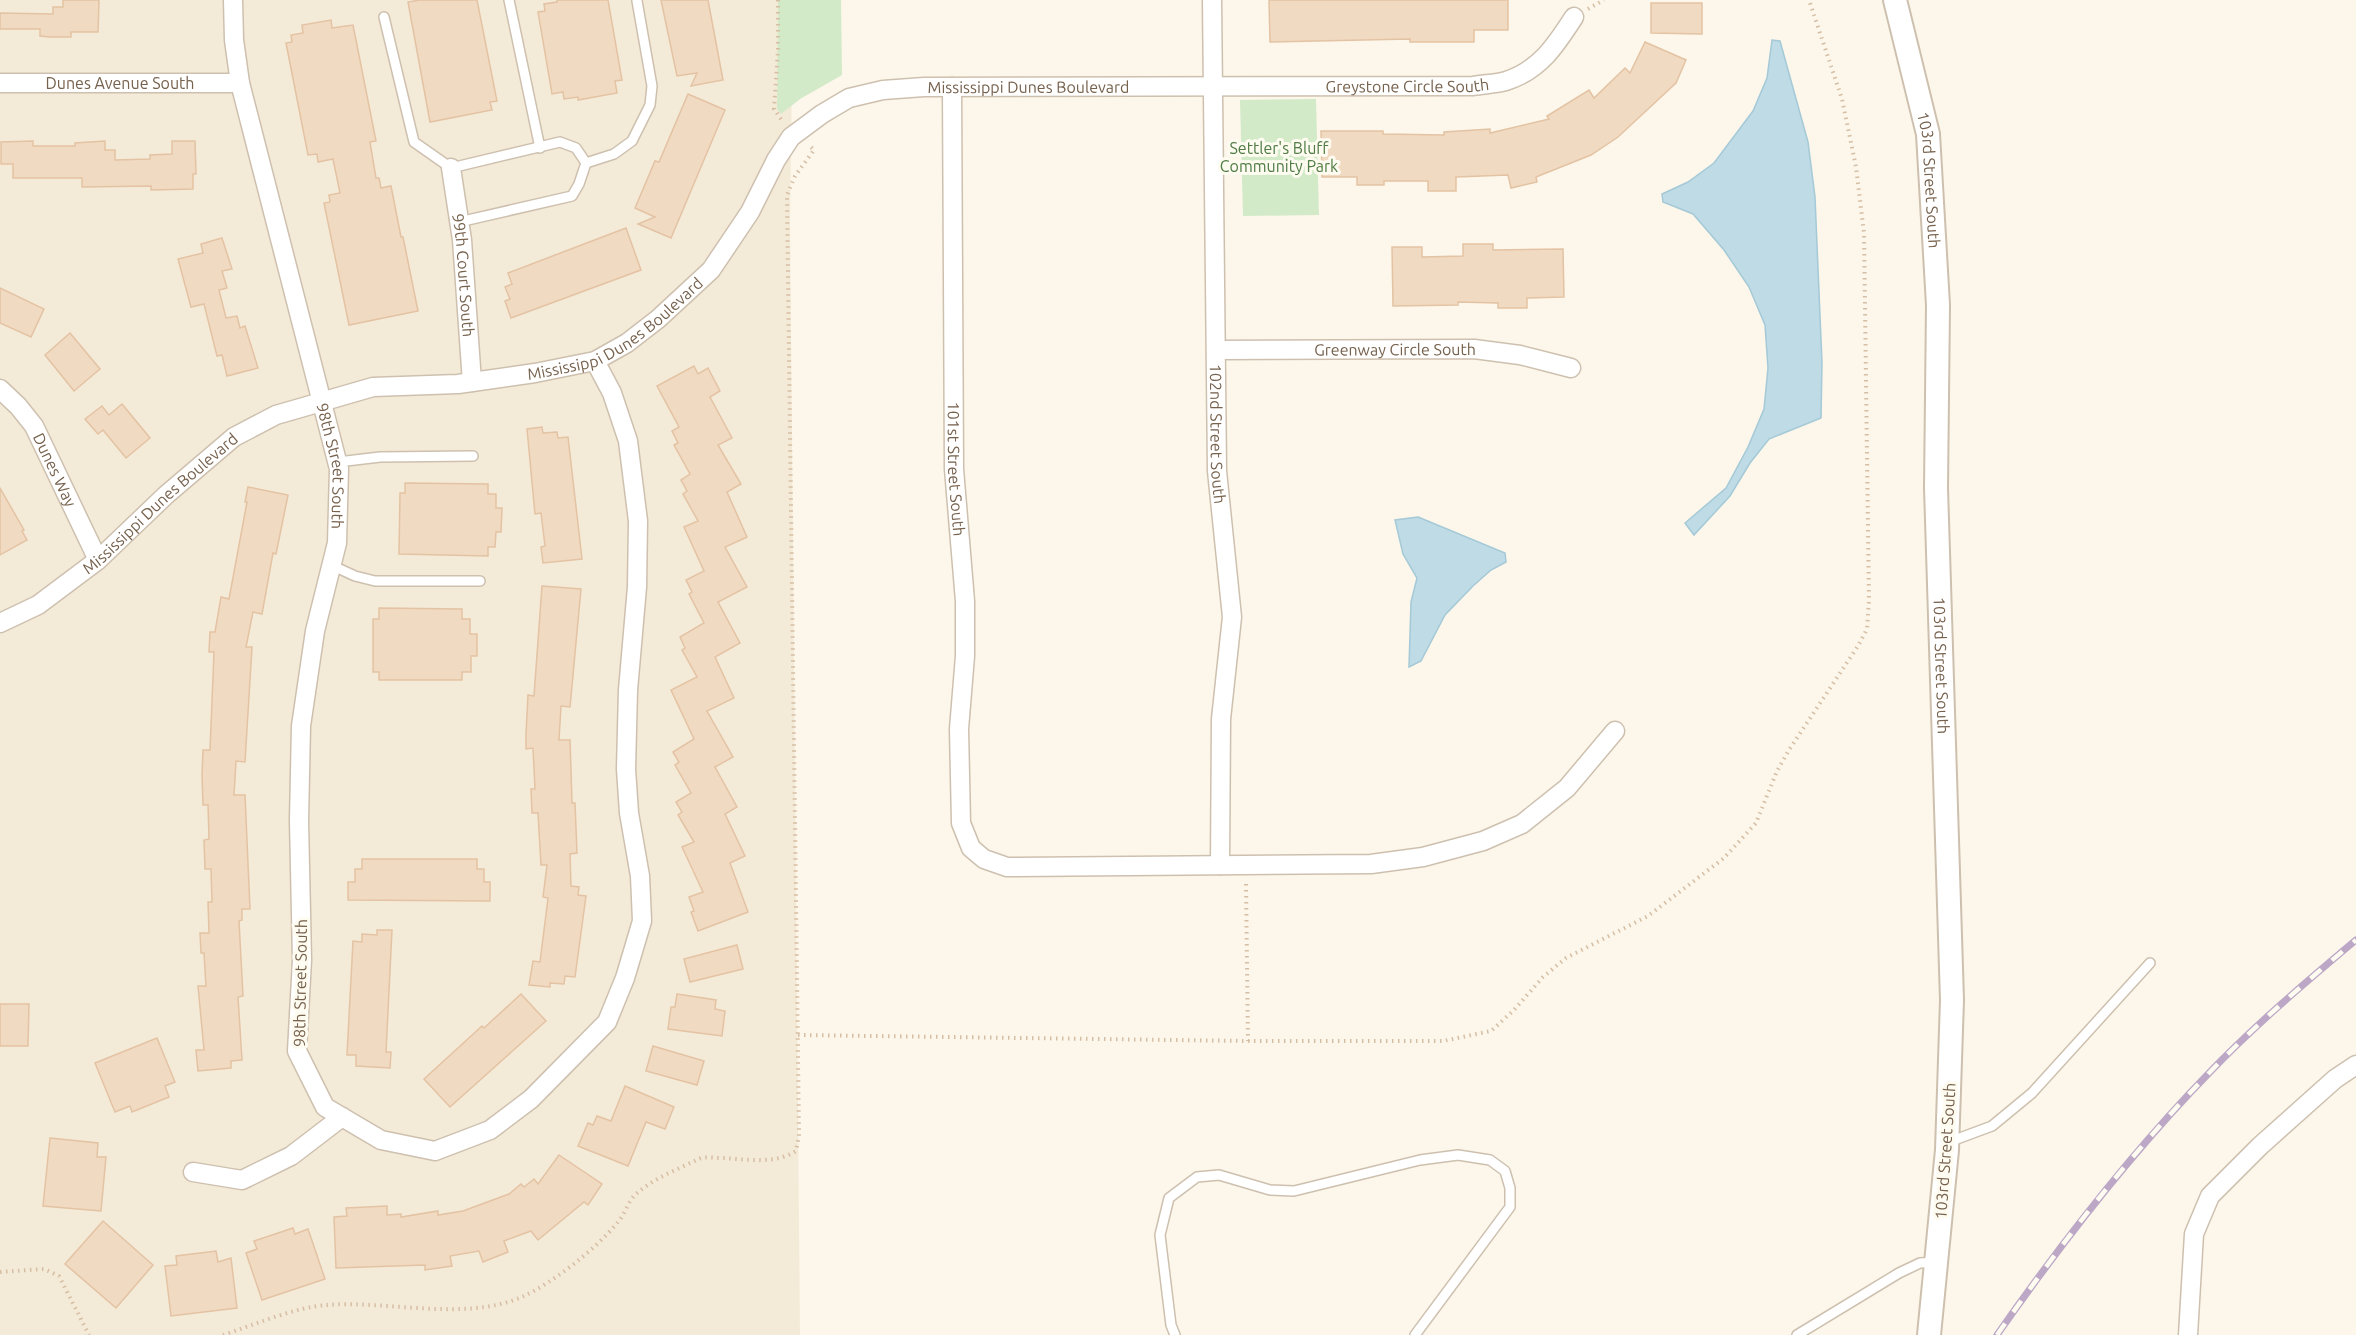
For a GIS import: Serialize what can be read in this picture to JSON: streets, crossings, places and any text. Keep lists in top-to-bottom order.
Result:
{
  "streets": {
    "street": [
      "Dunes Avenue South",
      "Greystone Circle South",
      "Mississippi Dunes Boulevard",
      "103rd Street South",
      "99th Court South",
      "Greenway Circle South",
      "102nd Street South",
      "98th Street South",
      "101st Street South",
      "Dunes Way"
    ]
  },
  "crossings": [
    ["Dunes Avenue South", "98th Street South"],
    ["Greystone Circle South", "Mississippi Dunes Boulevard"],
    ["Greystone Circle South", "102nd Street South"],
    ["Mississippi Dunes Boulevard", "99th Court South"],
    ["Mississippi Dunes Boulevard", "102nd Street South"],
    ["Mississippi Dunes Boulevard", "98th Street South"],
    ["Mississippi Dunes Boulevard", "101st Street South"],
    ["Mississippi Dunes Boulevard", "Dunes Way"],
    ["Greenway Circle South", "102nd Street South"],
    ["102nd Street South", "101st Street South"]
  ],
  "parks": ["Settler's Bluff Community Park"]
}
